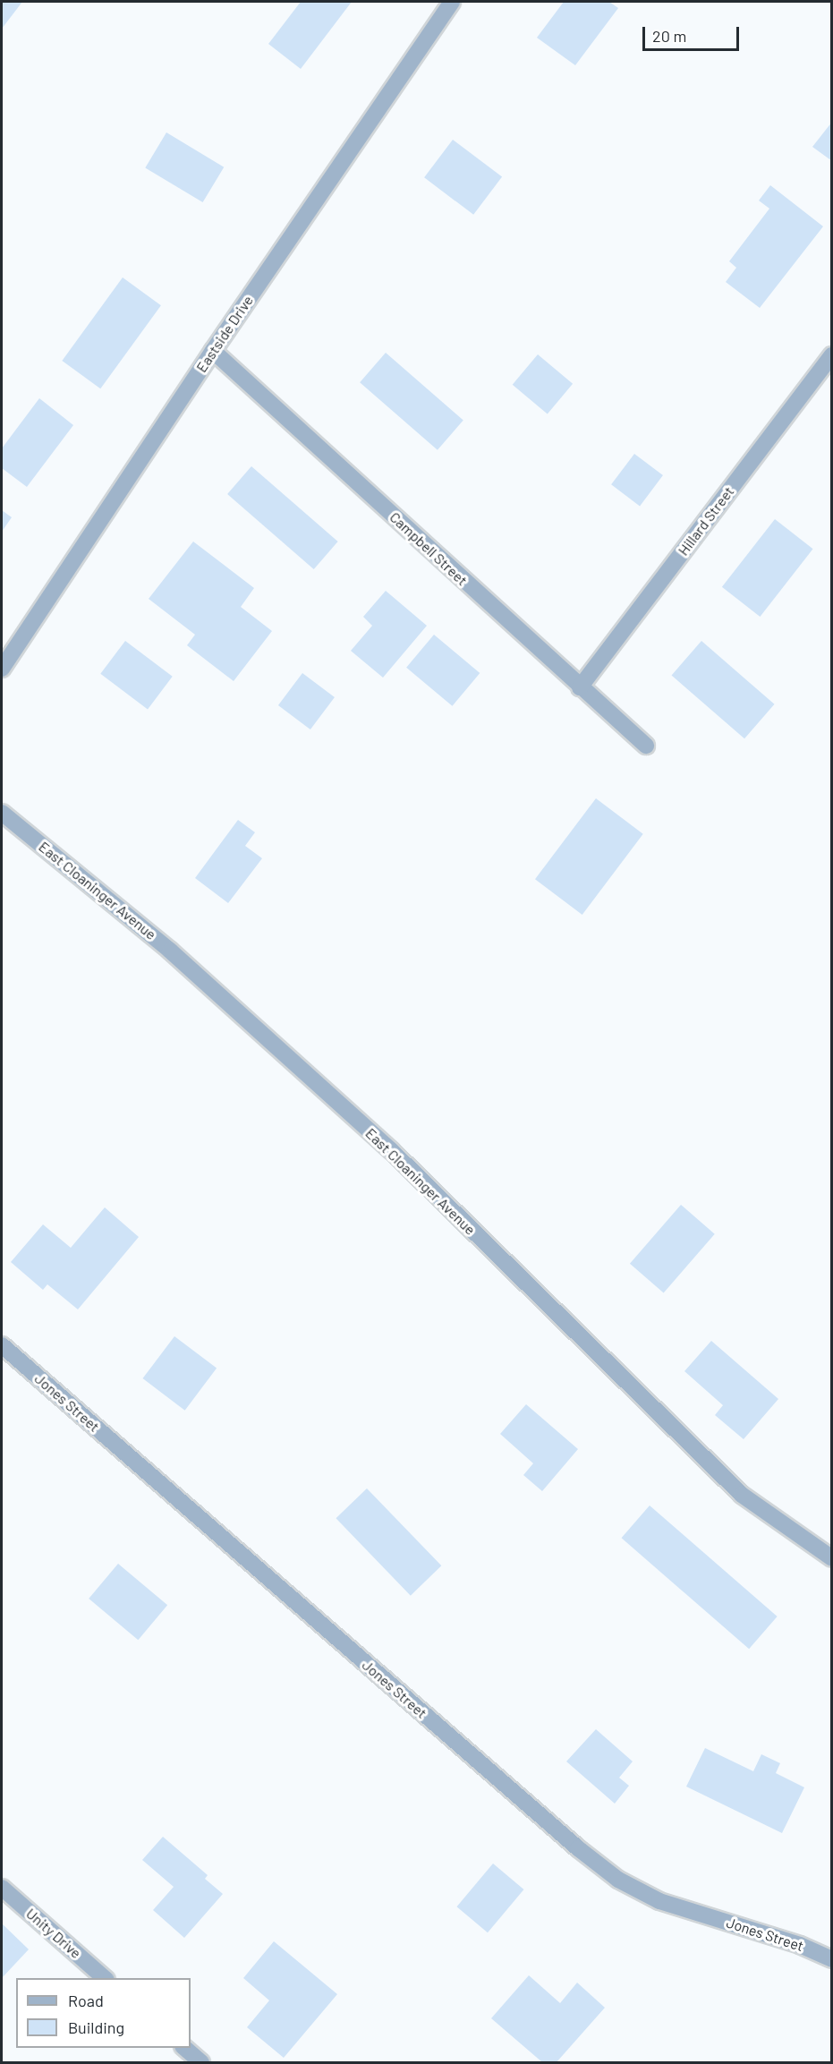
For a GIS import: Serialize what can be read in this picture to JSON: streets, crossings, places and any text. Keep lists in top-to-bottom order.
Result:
{
  "streets": {
    "street": [
      "Eastside Drive",
      "Hillard Street",
      "Campbell Street",
      "East Cloaninger Avenue",
      "Jones Street",
      "Unity Drive"
    ]
  },
  "crossings": [
    ["Eastside Drive", "Campbell Street"],
    ["Hillard Street", "Campbell Street"]
  ],
  "legend": ["Road", "Building"],
  "scale_bar": "20 m"
}
